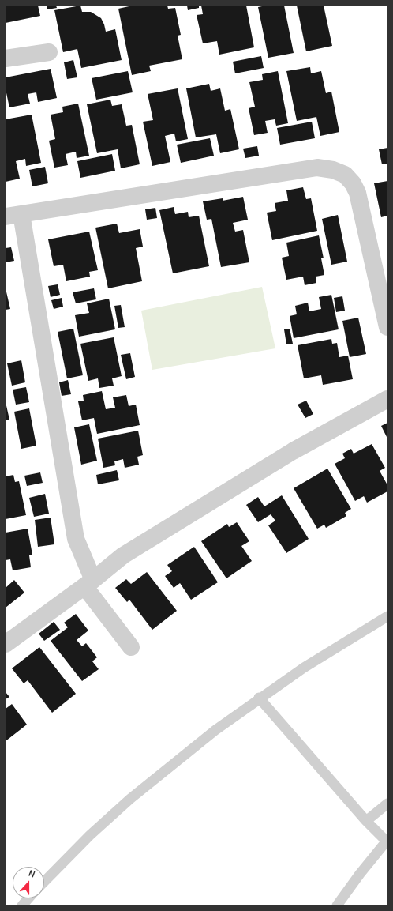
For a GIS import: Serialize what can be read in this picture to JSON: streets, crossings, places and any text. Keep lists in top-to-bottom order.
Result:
{
  "north": "top"
}
